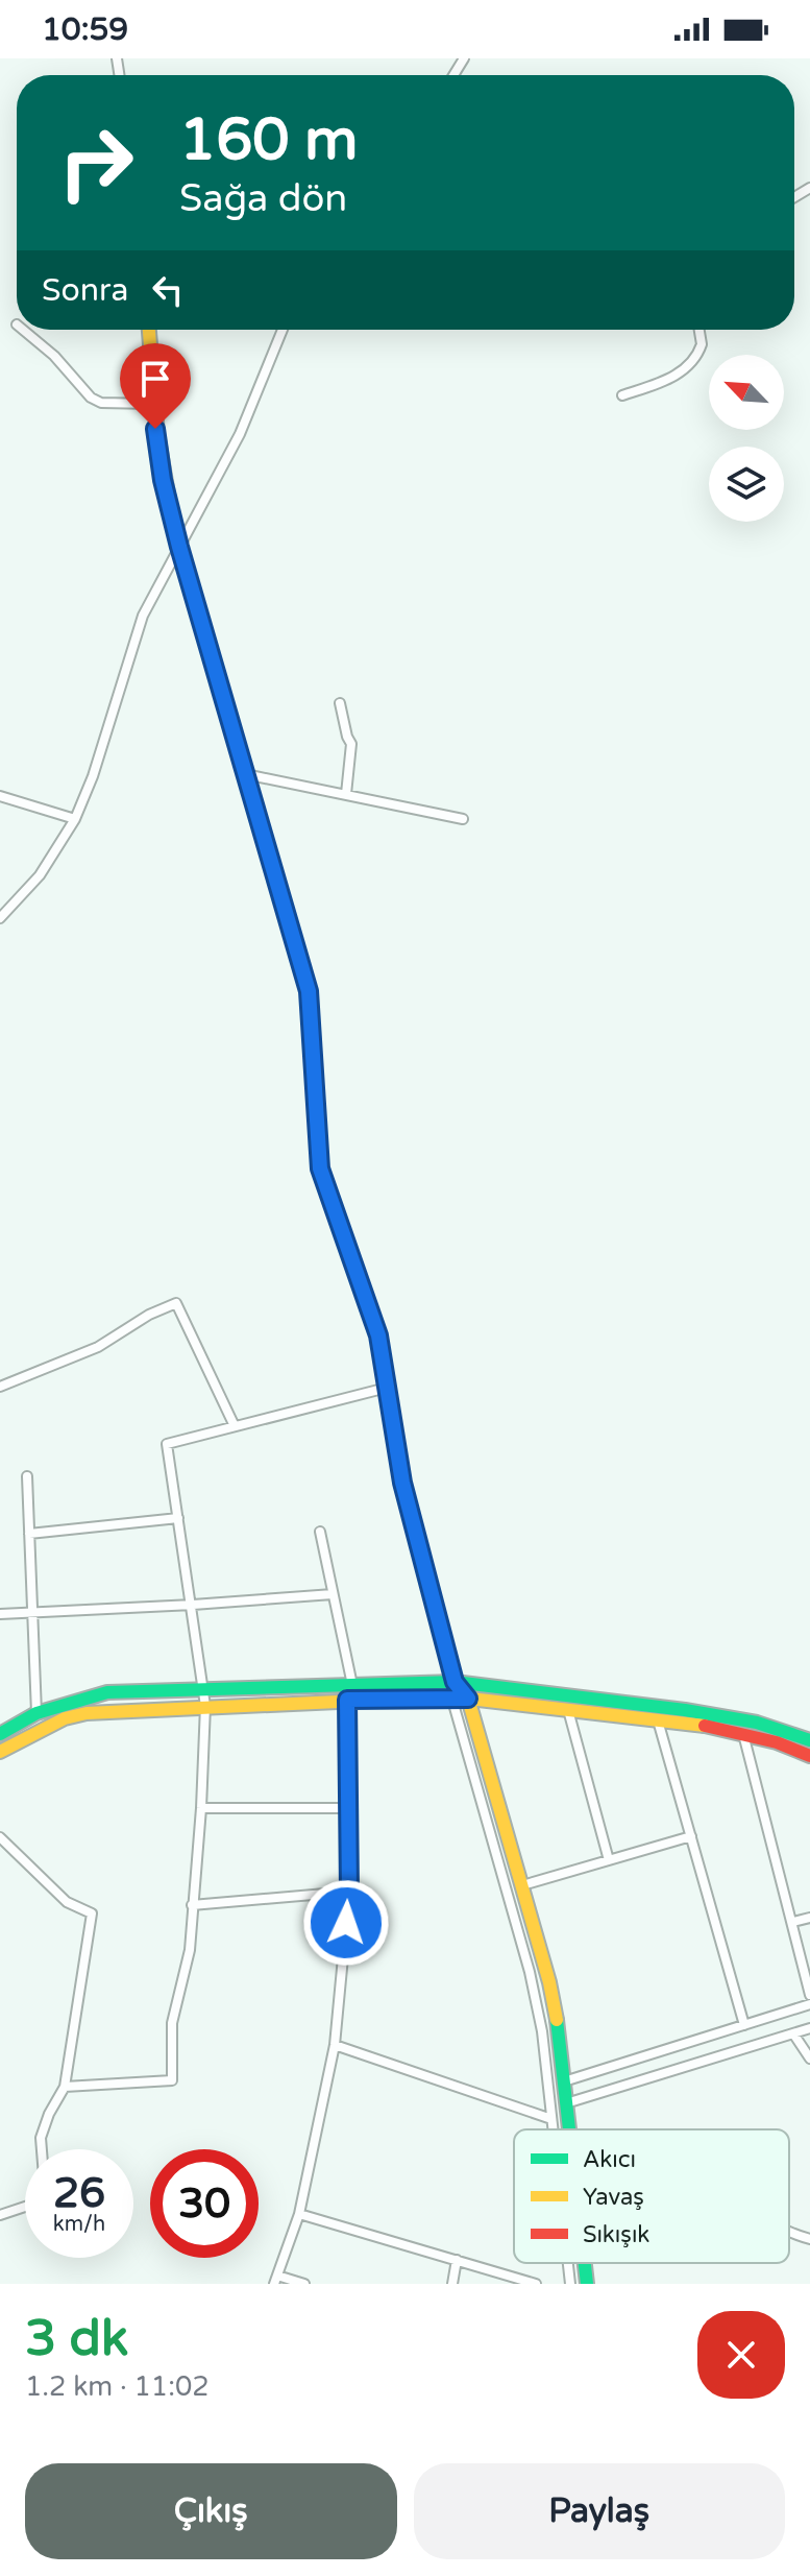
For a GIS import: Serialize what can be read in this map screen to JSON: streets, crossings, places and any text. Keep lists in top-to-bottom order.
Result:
{
  "legend": ["Akıcı", "Yavaş", "Sıkışık"],
  "north": "top left",
  "page": {
    "status": "10:59",
    "turn": ["160 m", "Sağa dön"],
    "then": "Sonra",
    "speed": "26 km/h",
    "limit": "30",
    "heading": ["3 dk", "1.2 km · 11:02"],
    "buttons": ["Çıkış", "Paylaş"]
  }
}
